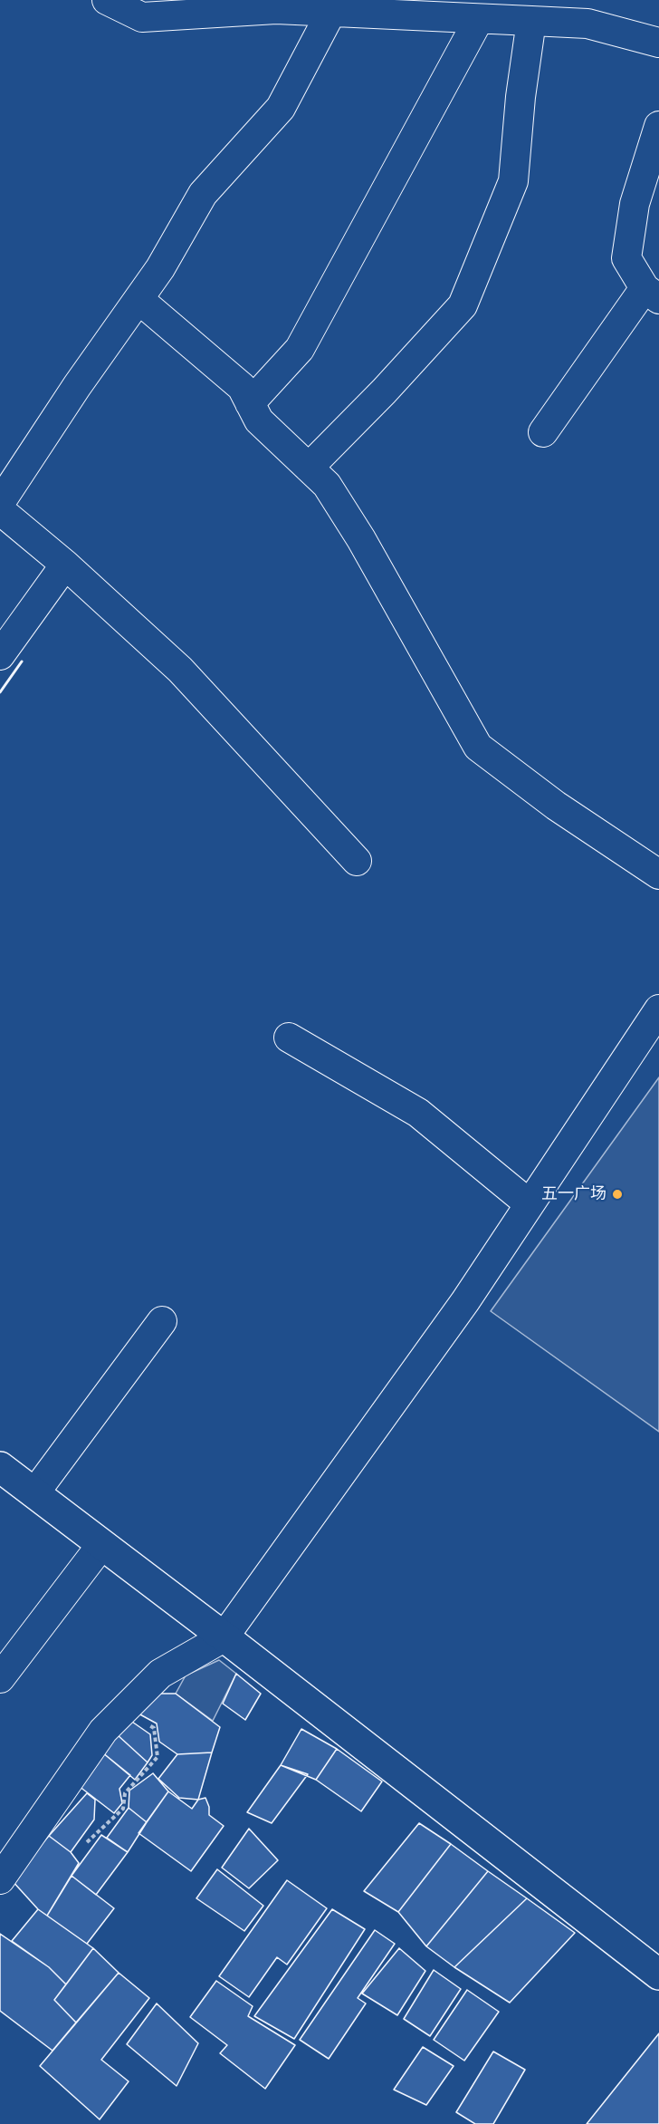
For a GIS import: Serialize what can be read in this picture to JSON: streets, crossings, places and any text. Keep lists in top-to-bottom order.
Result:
{
  "places": ["五一广场"]
}
